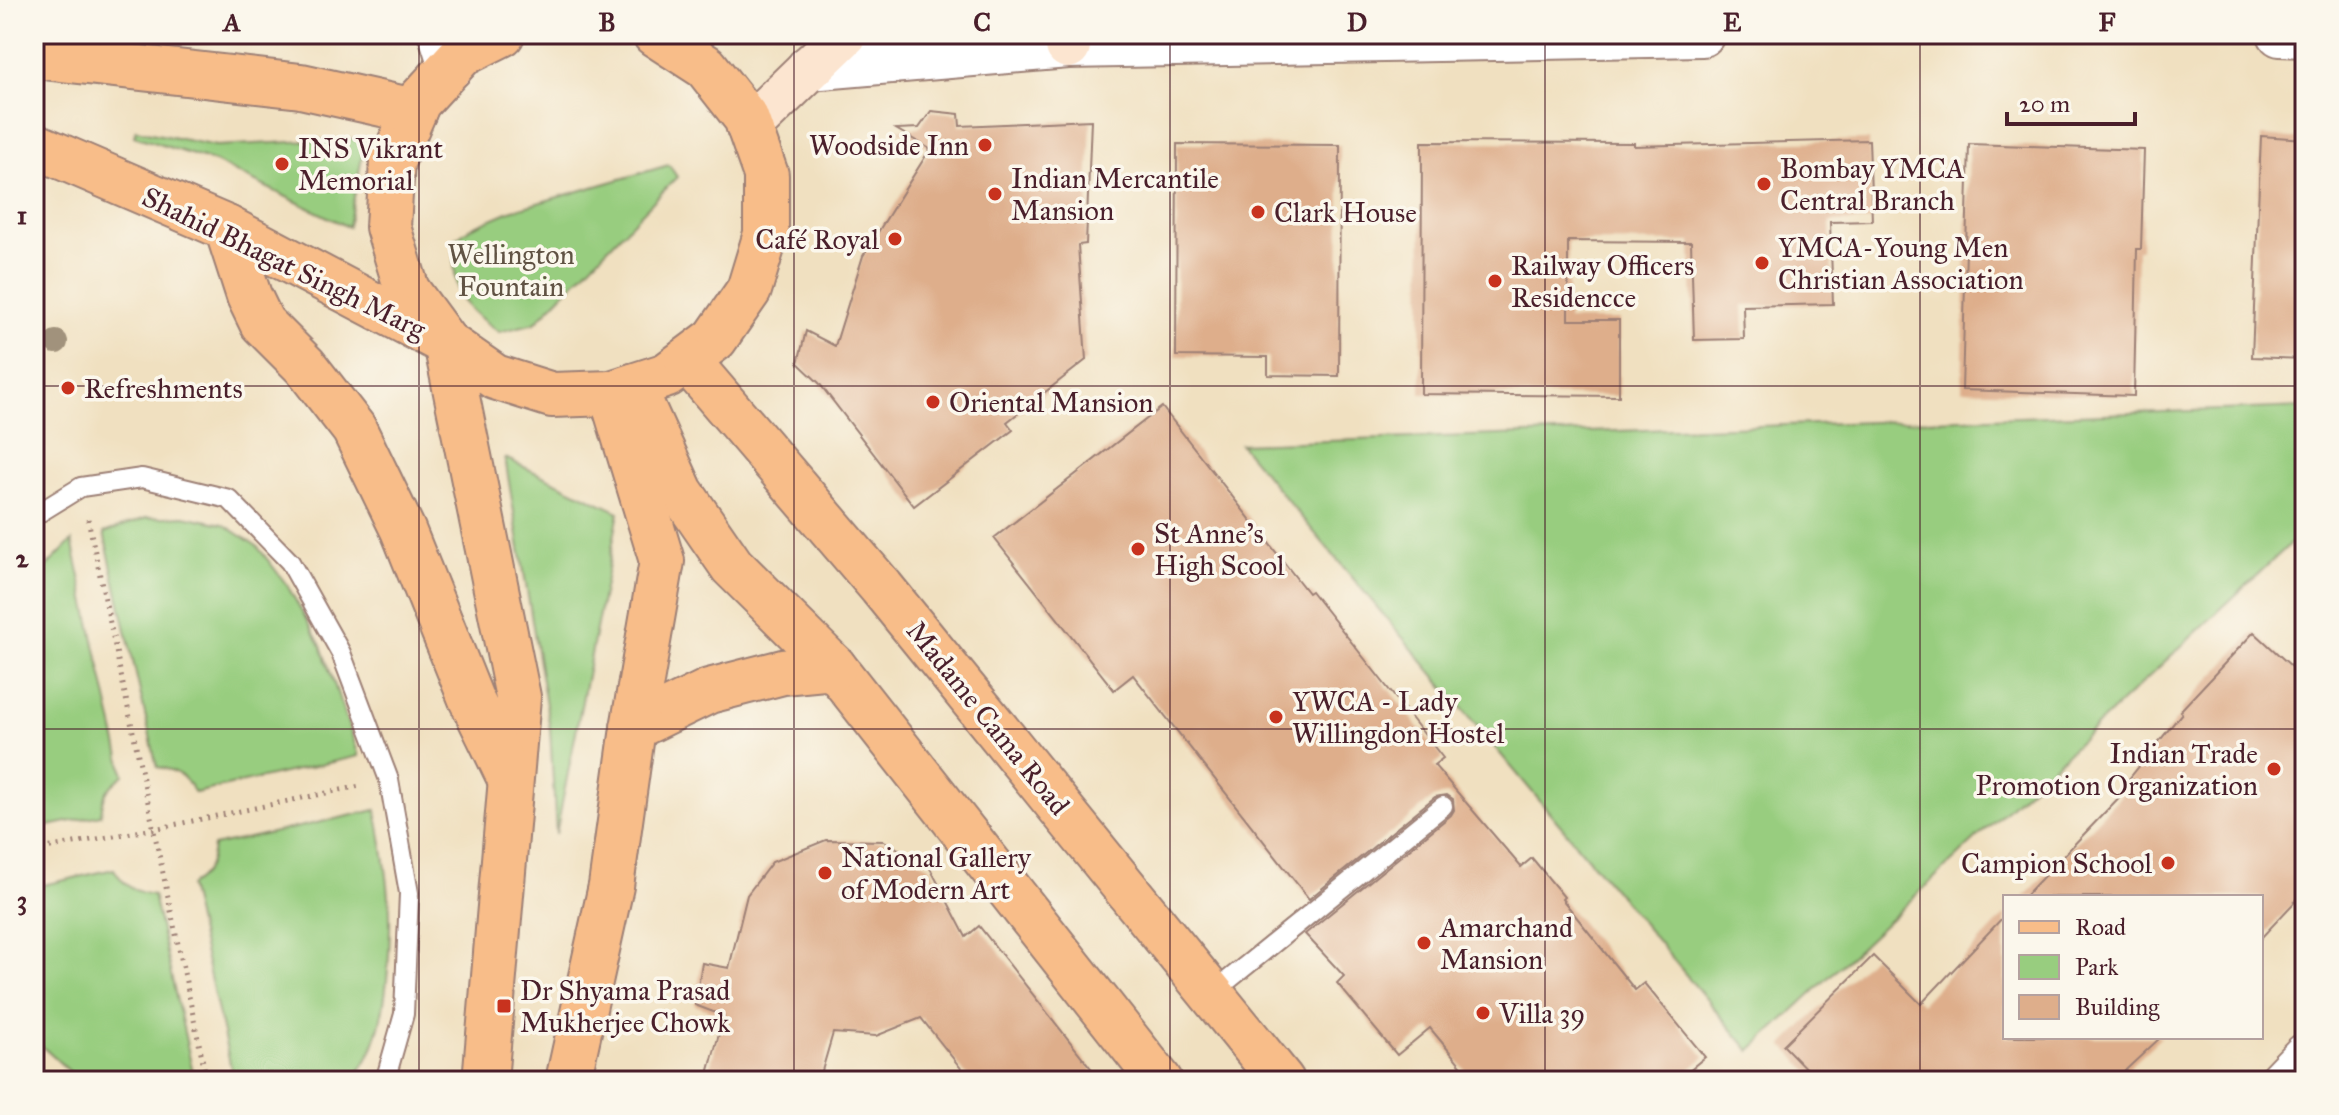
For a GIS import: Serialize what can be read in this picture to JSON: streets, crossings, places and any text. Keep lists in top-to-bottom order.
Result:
{
  "streets": {
    "main road": ["Shahid Bhagat Singh Marg", "Madame Cama Road"]
  },
  "parks": ["Wellington Fountain"],
  "places": {
    "other": [
      "Woodside Inn",
      "INS Vikrant Memorial",
      "Bombay YMCA Central Branch",
      "Indian Mercantile Mansion",
      "Clark House",
      "Café Royal",
      "YMCA-Young Men Christian Association",
      "Railway Officers Residencce",
      "Refreshments",
      "Oriental Mansion",
      "St Anne's High Scool",
      "YWCA - Lady Willingdon Hostel",
      "Indian Trade Promotion Organization",
      "Campion School",
      "National Gallery of Modern Art",
      "Amarchand Mansion",
      "Villa 39"
    ],
    "transit": ["Dr Shyama Prasad Mukherjee Chowk"]
  },
  "legend": ["Road", "Park", "Building"],
  "scale_bar": "20 m",
  "grid": {
    "columns": [
      "A",
      "B",
      "C",
      "D",
      "E",
      "F"
    ],
    "rows": ["1", "2", "3"]
  }
}
